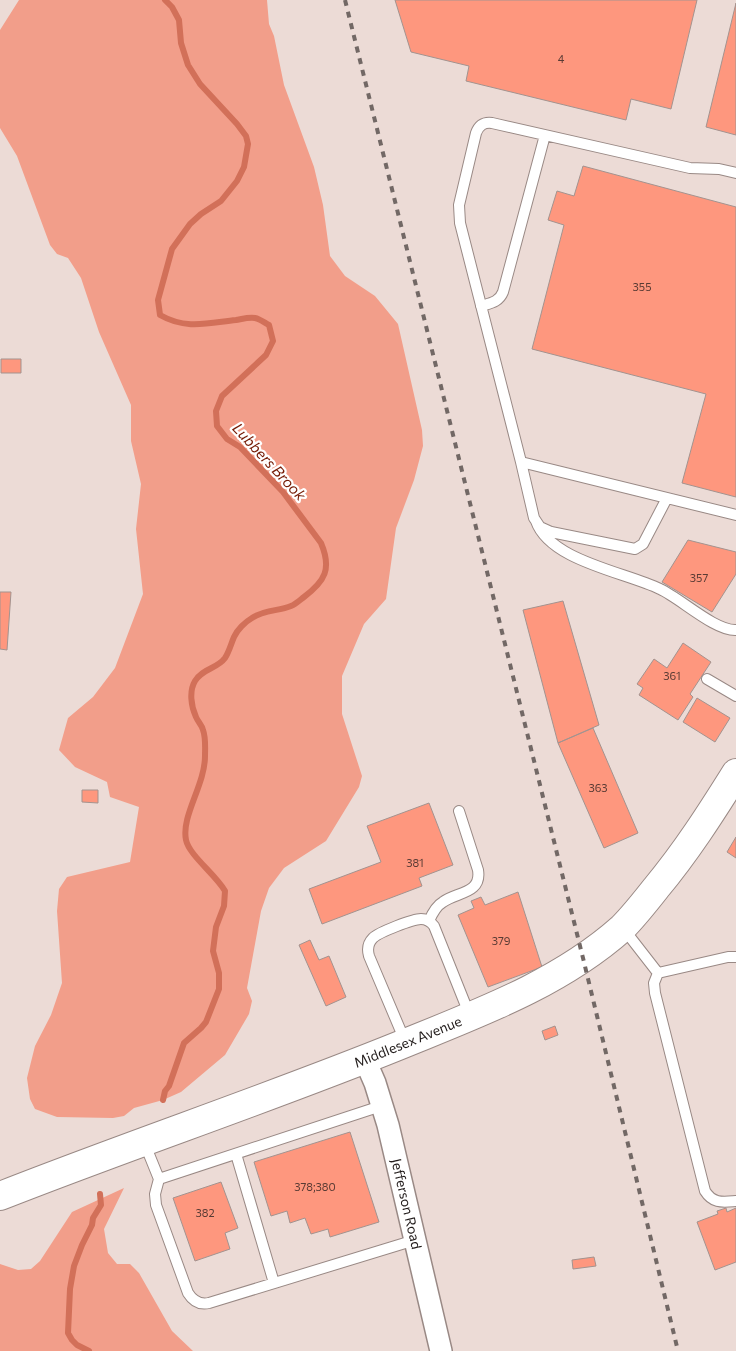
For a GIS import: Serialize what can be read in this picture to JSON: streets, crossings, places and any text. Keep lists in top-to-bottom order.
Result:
{
  "streets": {
    "main road": ["Middlesex Avenue"],
    "street": ["Jefferson Road"]
  },
  "crossings": [
    ["Middlesex Avenue", "Jefferson Road"]
  ],
  "water": ["Lubbers Brook"],
  "house_numbers": [
    "4",
    "355",
    "357",
    "361",
    "363",
    "381",
    "379",
    "378;380",
    "382"
  ]
}
